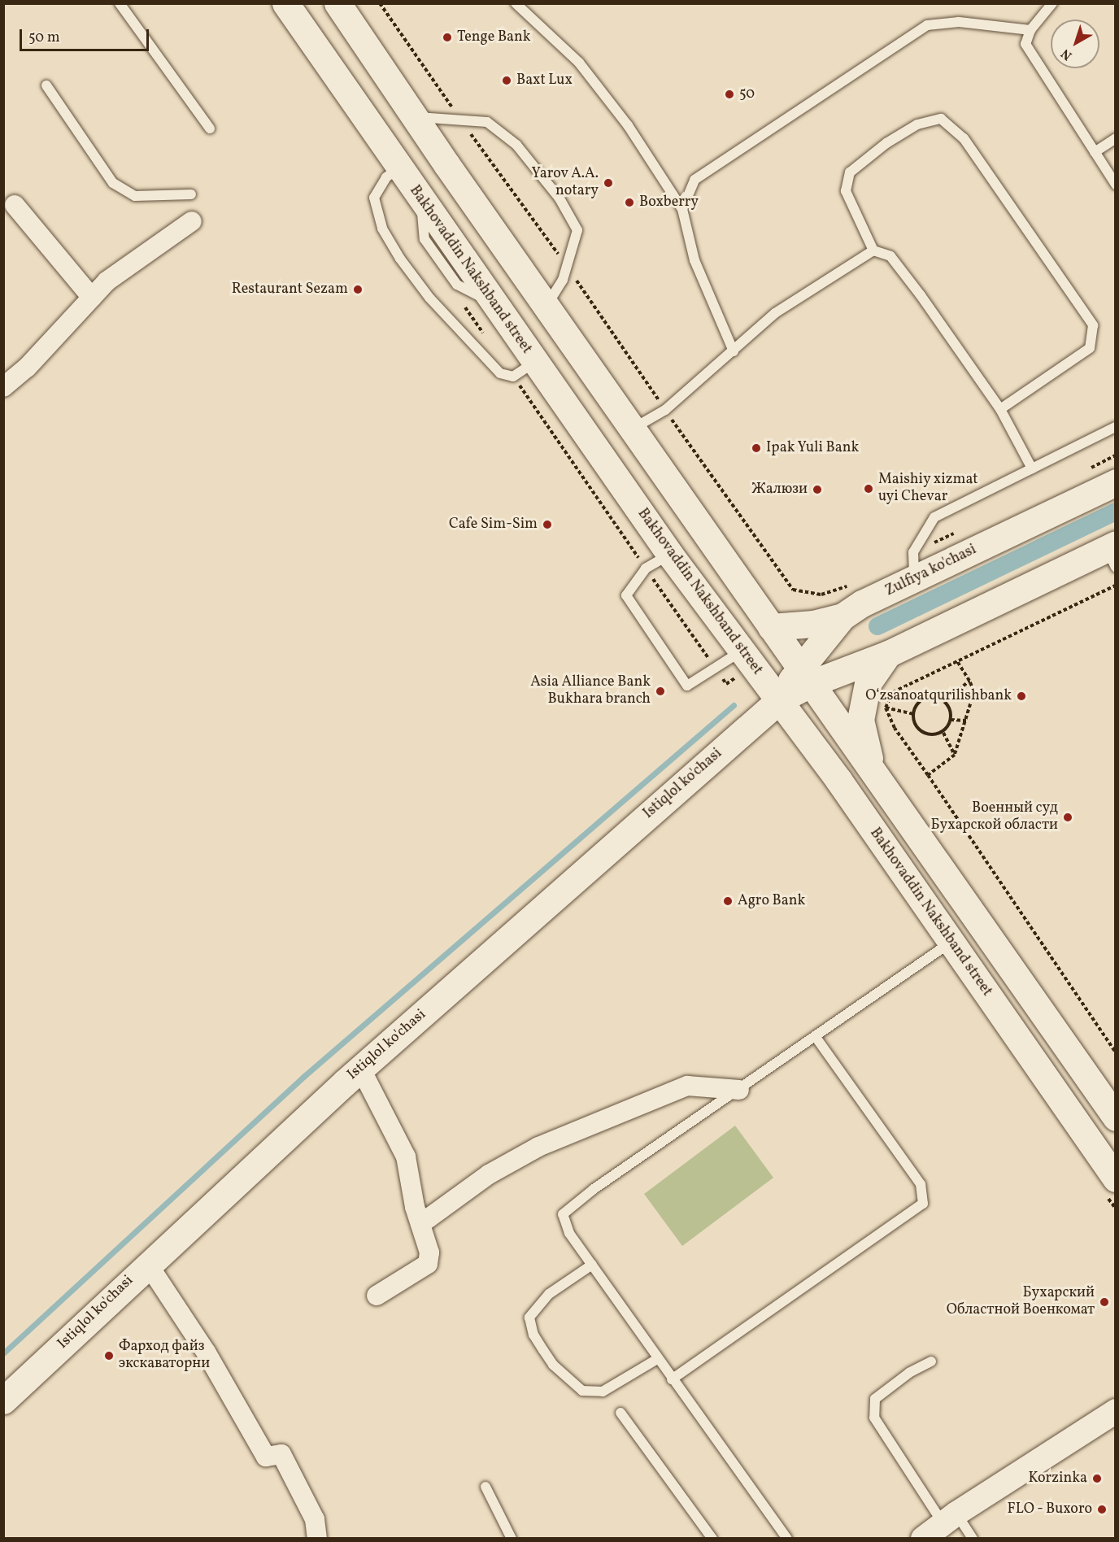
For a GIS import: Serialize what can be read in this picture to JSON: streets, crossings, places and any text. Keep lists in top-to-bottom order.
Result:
{
  "streets": {
    "main road": ["Bakhovaddin Nakshband street", "Zulfiya ko'chasi", "Istiqlol ko'chasi"]
  },
  "crossings": [
    ["Bakhovaddin Nakshband street", "Istiqlol ko'chasi"],
    ["Zulfiya ko'chasi", "Istiqlol ko'chasi"]
  ],
  "places": [
    "Tenge Bank",
    "Baxt Lux",
    "50",
    "Yarov A.A. notary",
    "Boxberry",
    "Restaurant Sezam",
    "Ipak Yuli Bank",
    "Maishiy xizmat uyi Chevar",
    "Жалюзи",
    "Cafe Sim-Sim",
    "Asia Alliance Bank Bukhara branch",
    "Oʻzsanoatqurilishbank",
    "Военный суд Бухарской области",
    "Agro Bank",
    "Бухарский Областной Военкомат",
    "Фарход файз экскаваторни",
    "Korzinka",
    "FLO - Buxoro"
  ],
  "scale_bar": "50 m",
  "north": "bottom left"
}
